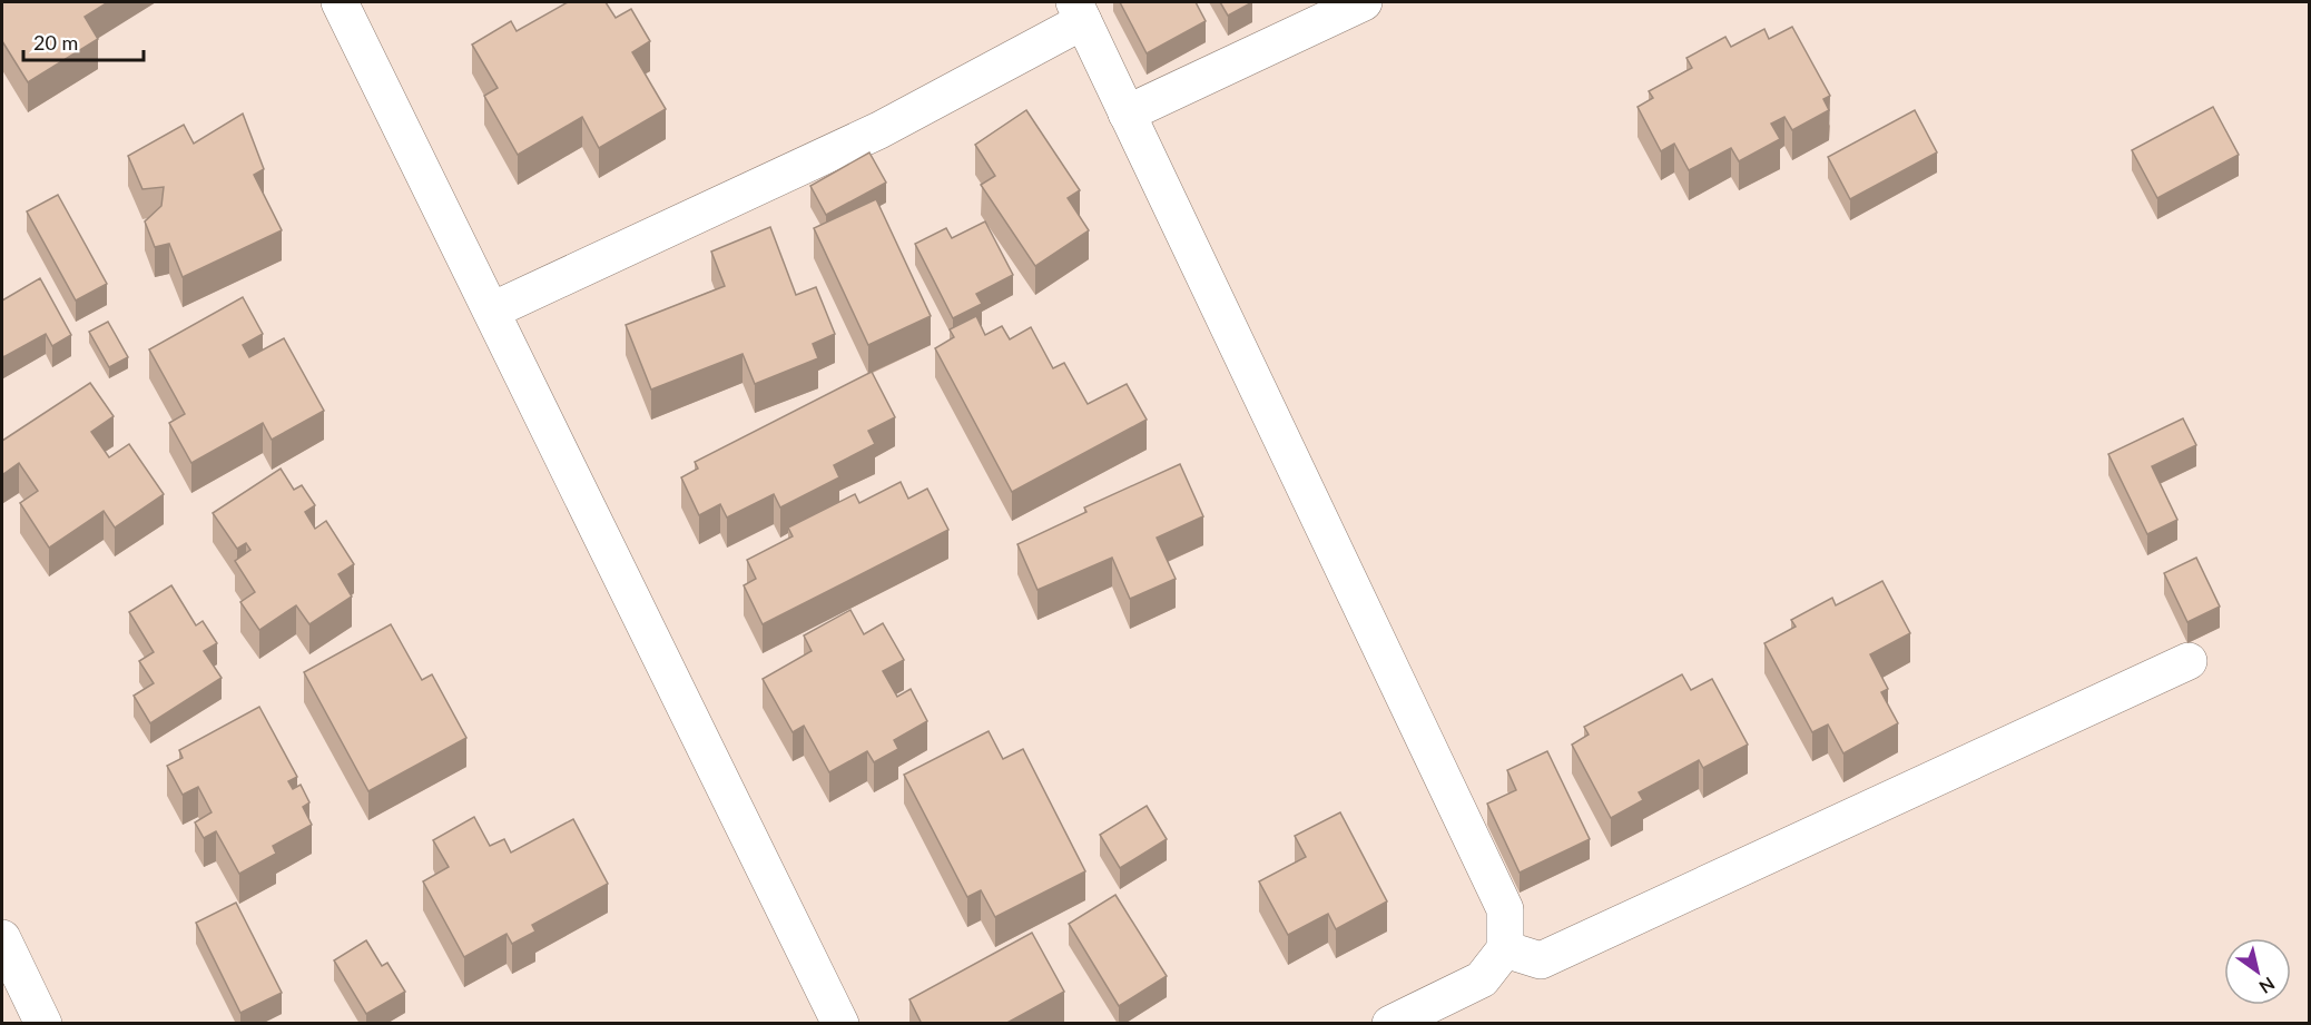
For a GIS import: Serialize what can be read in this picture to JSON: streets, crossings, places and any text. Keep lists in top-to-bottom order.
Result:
{
  "scale_bar": "20 m",
  "north": "bottom right"
}
